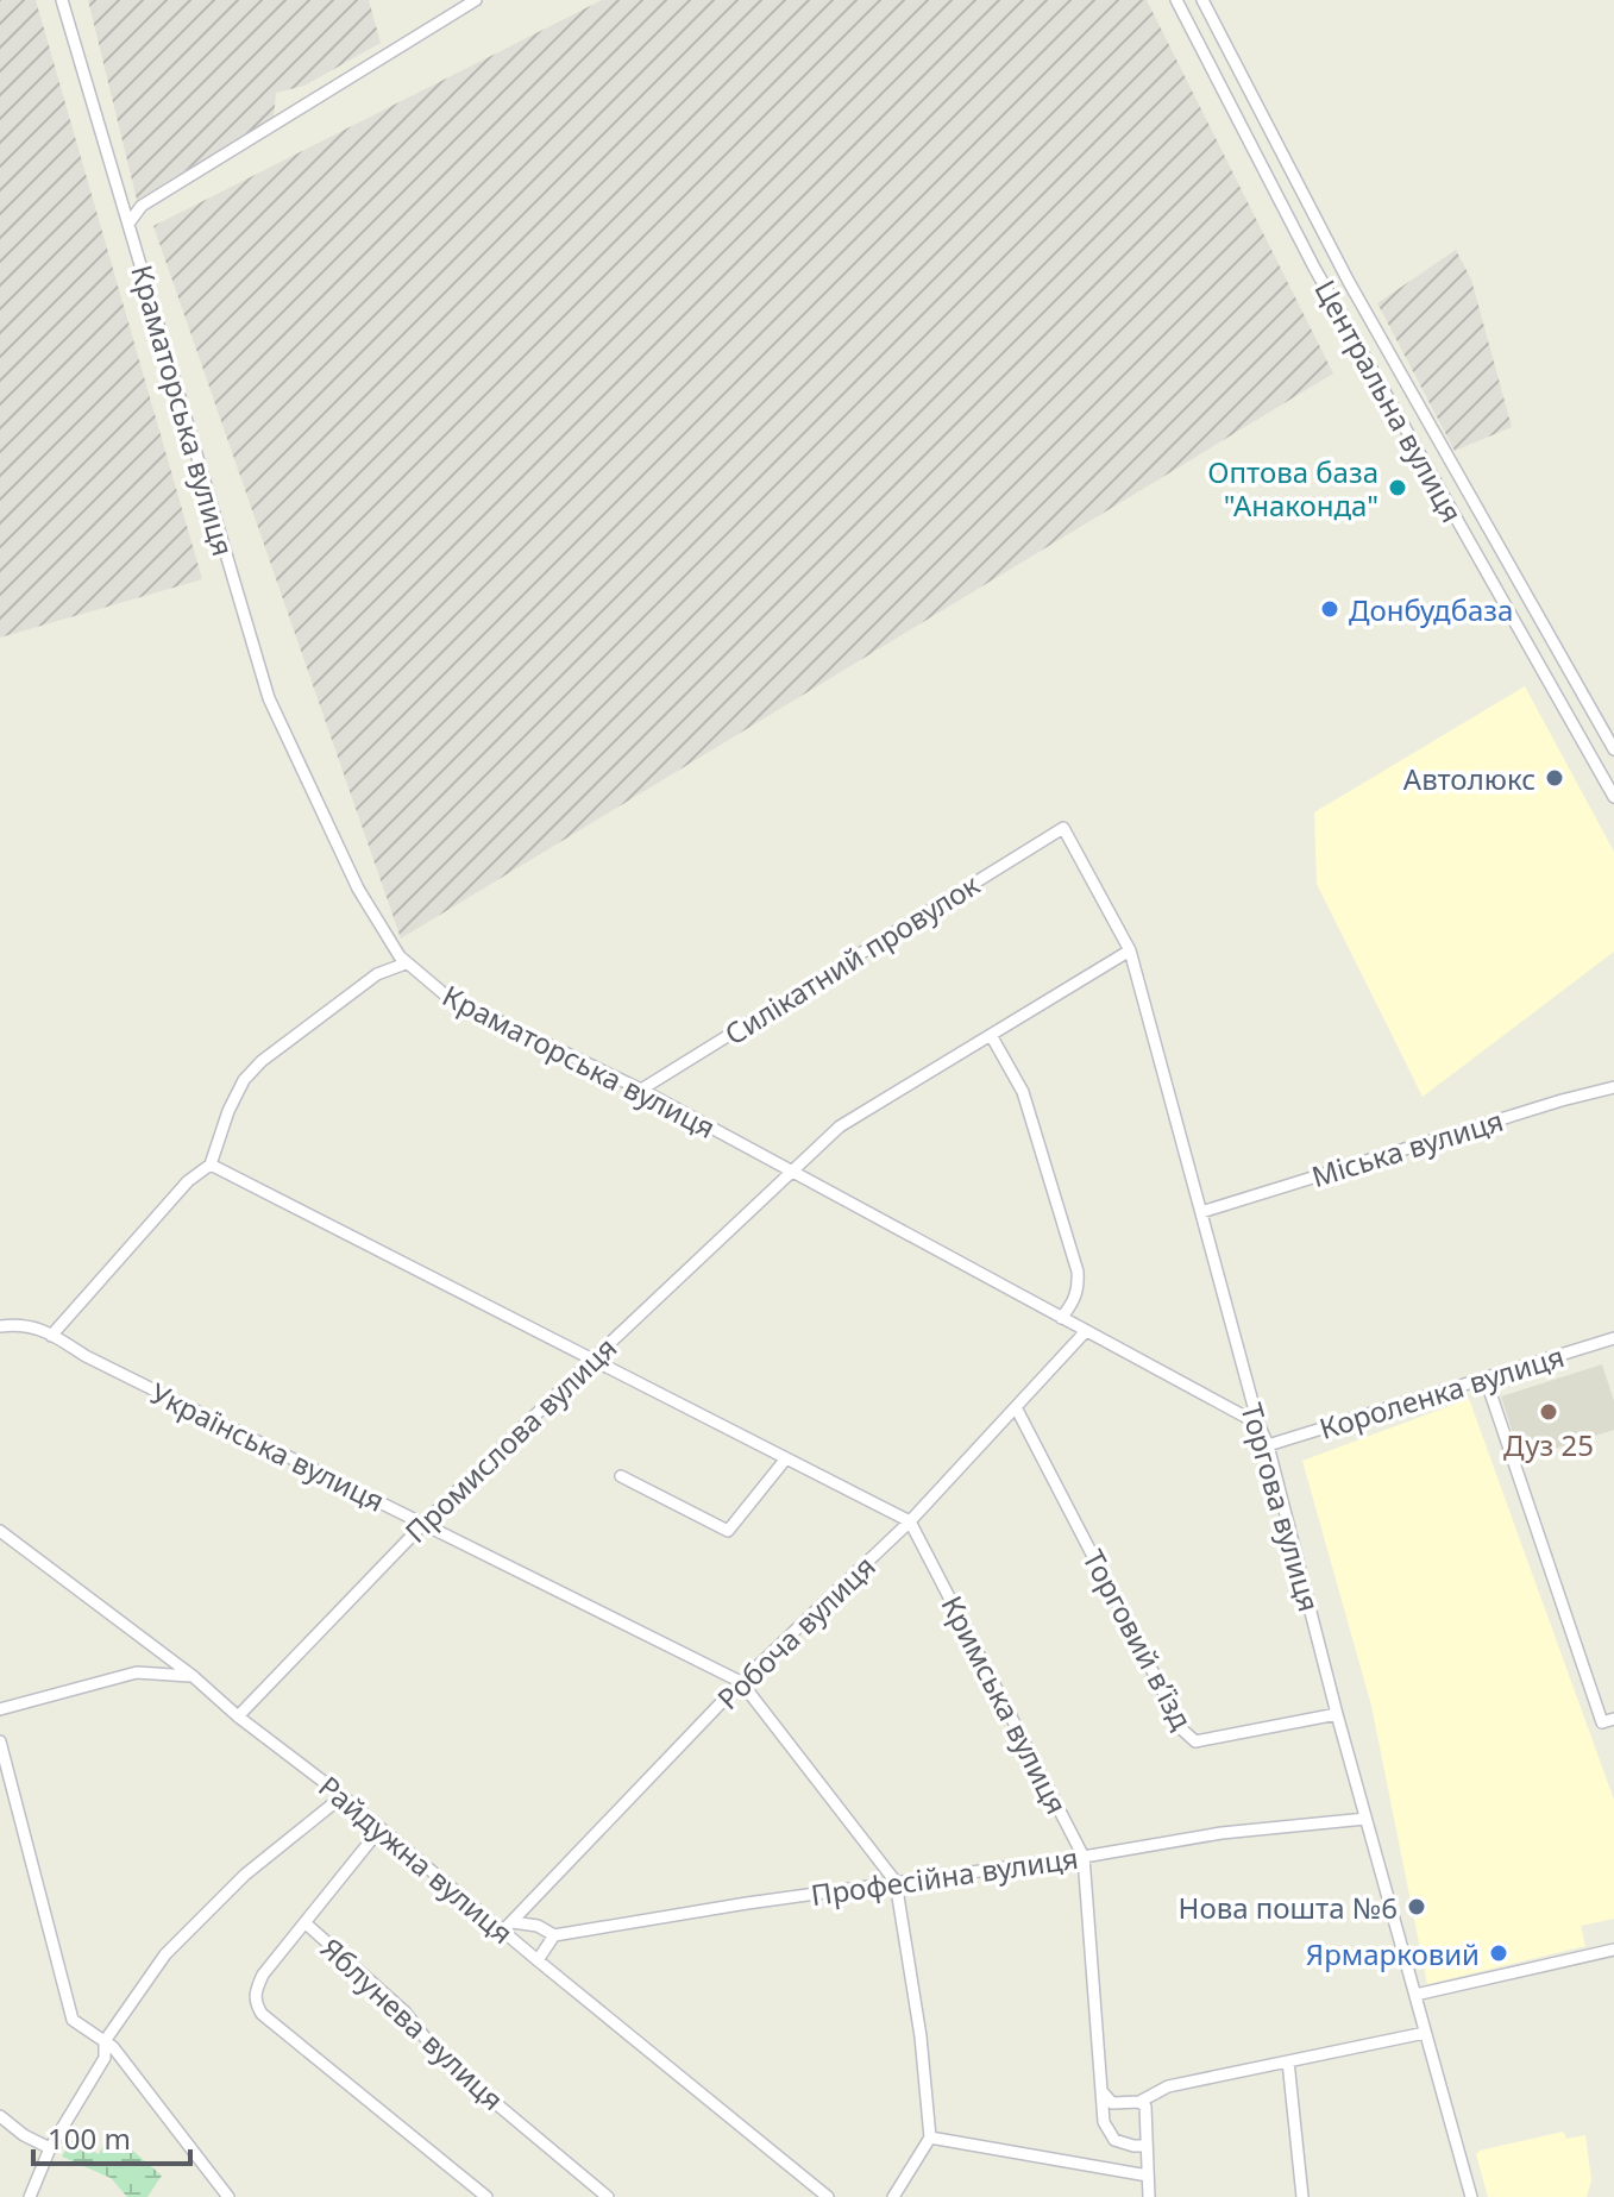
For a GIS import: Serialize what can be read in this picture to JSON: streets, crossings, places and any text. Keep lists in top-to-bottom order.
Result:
{
  "streets": {
    "street": [
      "Центральна вулиця",
      "Краматорська вулиця",
      "Силікатний провулок",
      "Міська вулиця",
      "Короленка вулиця",
      "Промислова вулиця",
      "Українська вулиця",
      "Торгова вулиця",
      "Робоча вулиця",
      "Торговий в’їзд",
      "Кримська вулиця",
      "Райдужна вулиця",
      "Професійна вулиця",
      "Яблунева вулиця"
    ]
  },
  "crossings": [
    ["Краматорська вулиця", "Силікатний провулок"],
    ["Краматорська вулиця", "Промислова вулиця"],
    ["Краматорська вулиця", "Торгова вулиця"],
    ["Краматорська вулиця", "Робоча вулиця"],
    ["Силікатний провулок", "Торгова вулиця"],
    ["Міська вулиця", "Торгова вулиця"],
    ["Короленка вулиця", "Торгова вулиця"],
    ["Промислова вулиця", "Українська вулиця"],
    ["Промислова вулиця", "Торгова вулиця"],
    ["Промислова вулиця", "Райдужна вулиця"],
    ["Українська вулиця", "Робоча вулиця"],
    ["Торгова вулиця", "Торговий в’їзд"],
    ["Торгова вулиця", "Професійна вулиця"],
    ["Робоча вулиця", "Торговий в’їзд"],
    ["Робоча вулиця", "Кримська вулиця"],
    ["Робоча вулиця", "Райдужна вулиця"],
    ["Кримська вулиця", "Професійна вулиця"]
  ],
  "places": [
    "Оптова база \"Анаконда\"",
    "Донбудбаза",
    "Автолюкс",
    "Дуз 25",
    "Нова пошта №6",
    "Ярмарковий"
  ],
  "scale_bar": "100 m"
}
